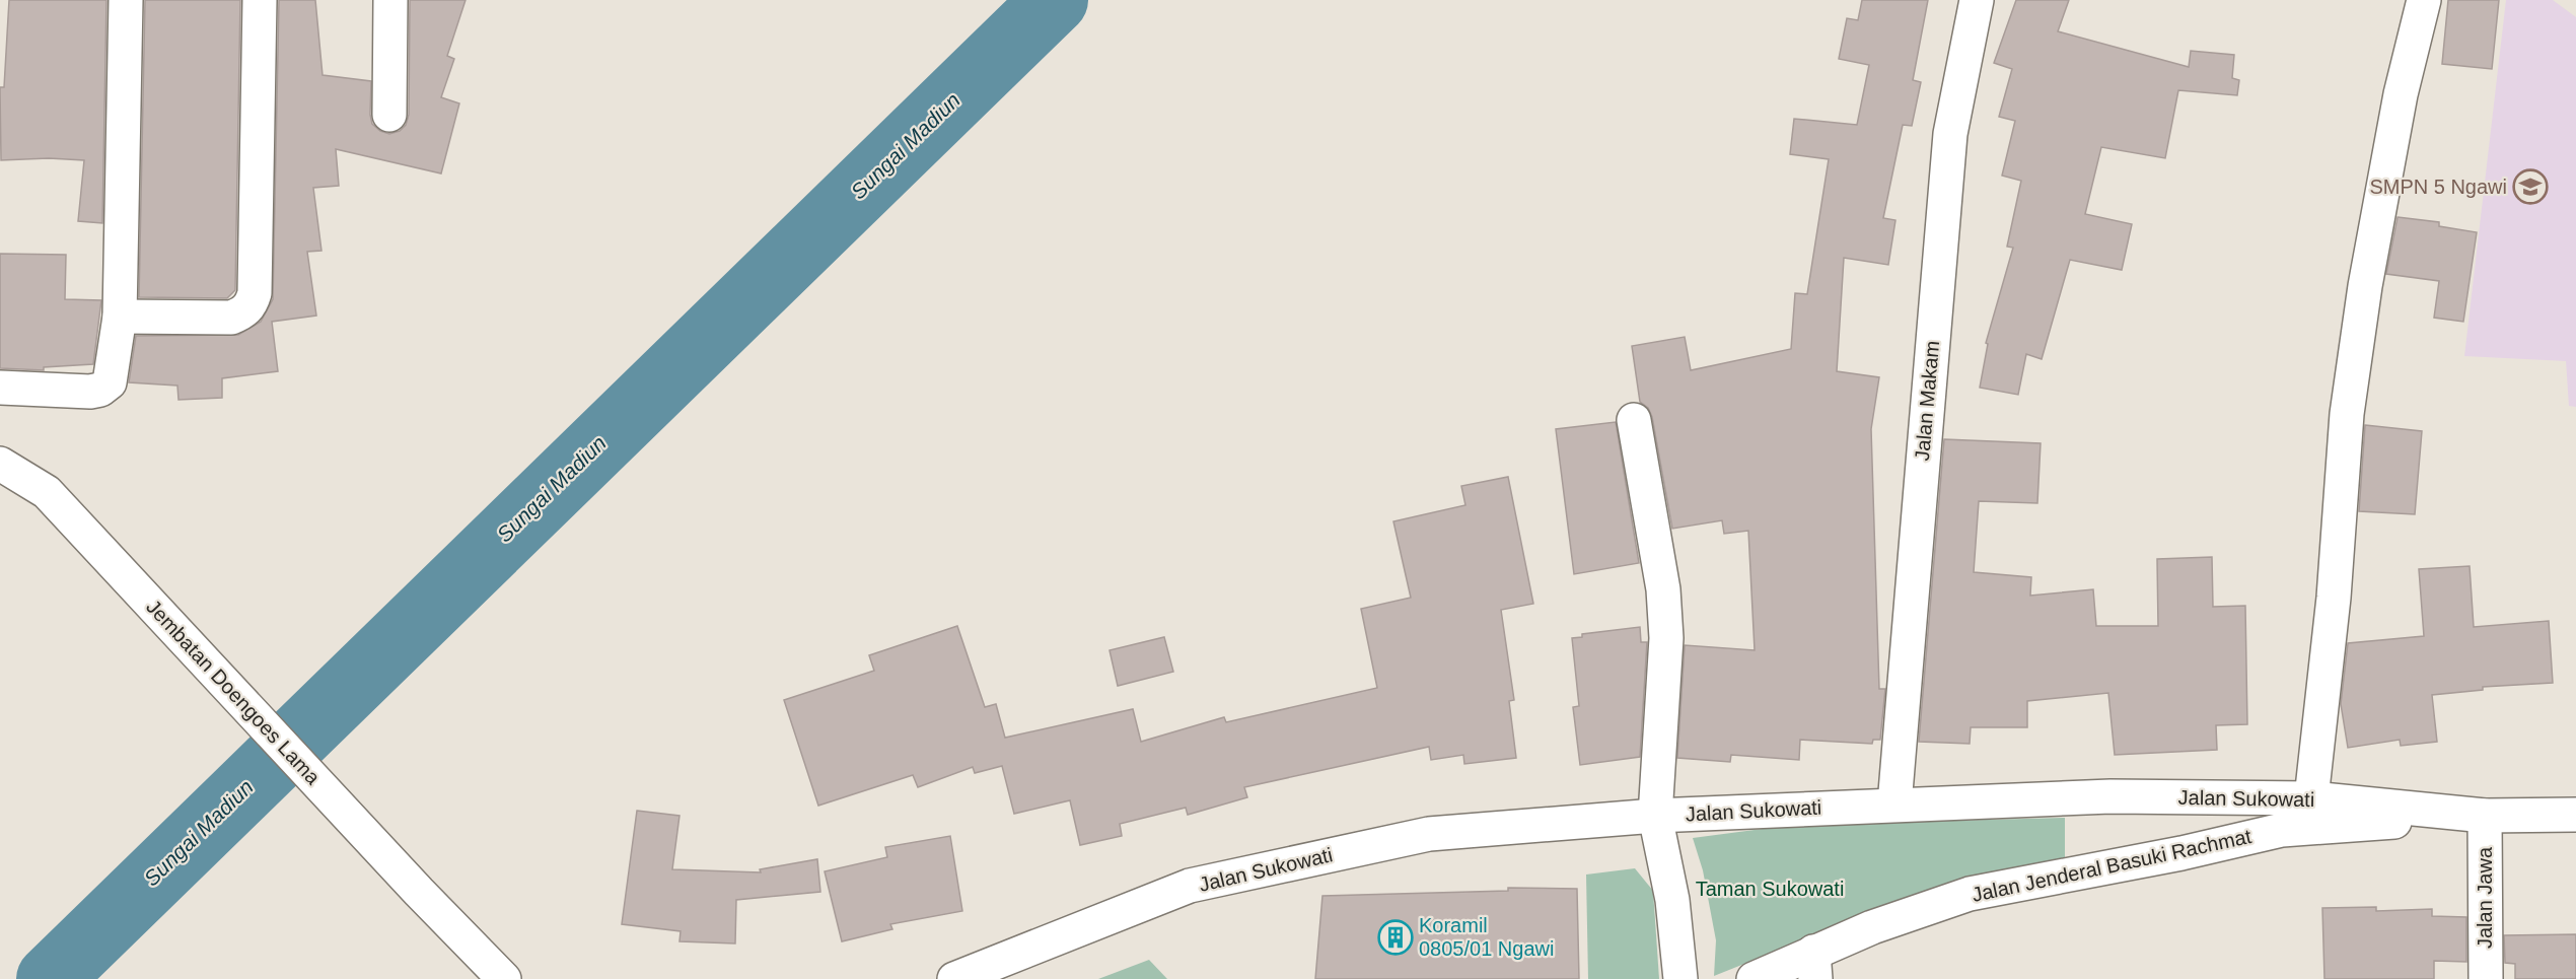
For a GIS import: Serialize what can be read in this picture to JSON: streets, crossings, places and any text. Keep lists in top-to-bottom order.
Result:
{
  "streets": {
    "main road": [
      "Jalan Makam",
      "Jembatan Doengoes Lama",
      "Jalan Sukowati",
      "Jalan Jenderal Basuki Rachmat",
      "Jalan Jawa"
    ]
  },
  "crossings": [
    ["Jalan Makam", "Jalan Sukowati"],
    ["Jalan Sukowati", "Jalan Jenderal Basuki Rachmat"],
    ["Jalan Sukowati", "Jalan Jawa"],
    ["Jalan Jenderal Basuki Rachmat", "Jalan Jawa"]
  ],
  "water": ["Sungai Madiun"],
  "parks": ["Taman Sukowati"],
  "places": {
    "school or university": ["SMPN 5 Ngawi"],
    "building": ["Koramil 0805/01 Ngawi"]
  }
}
